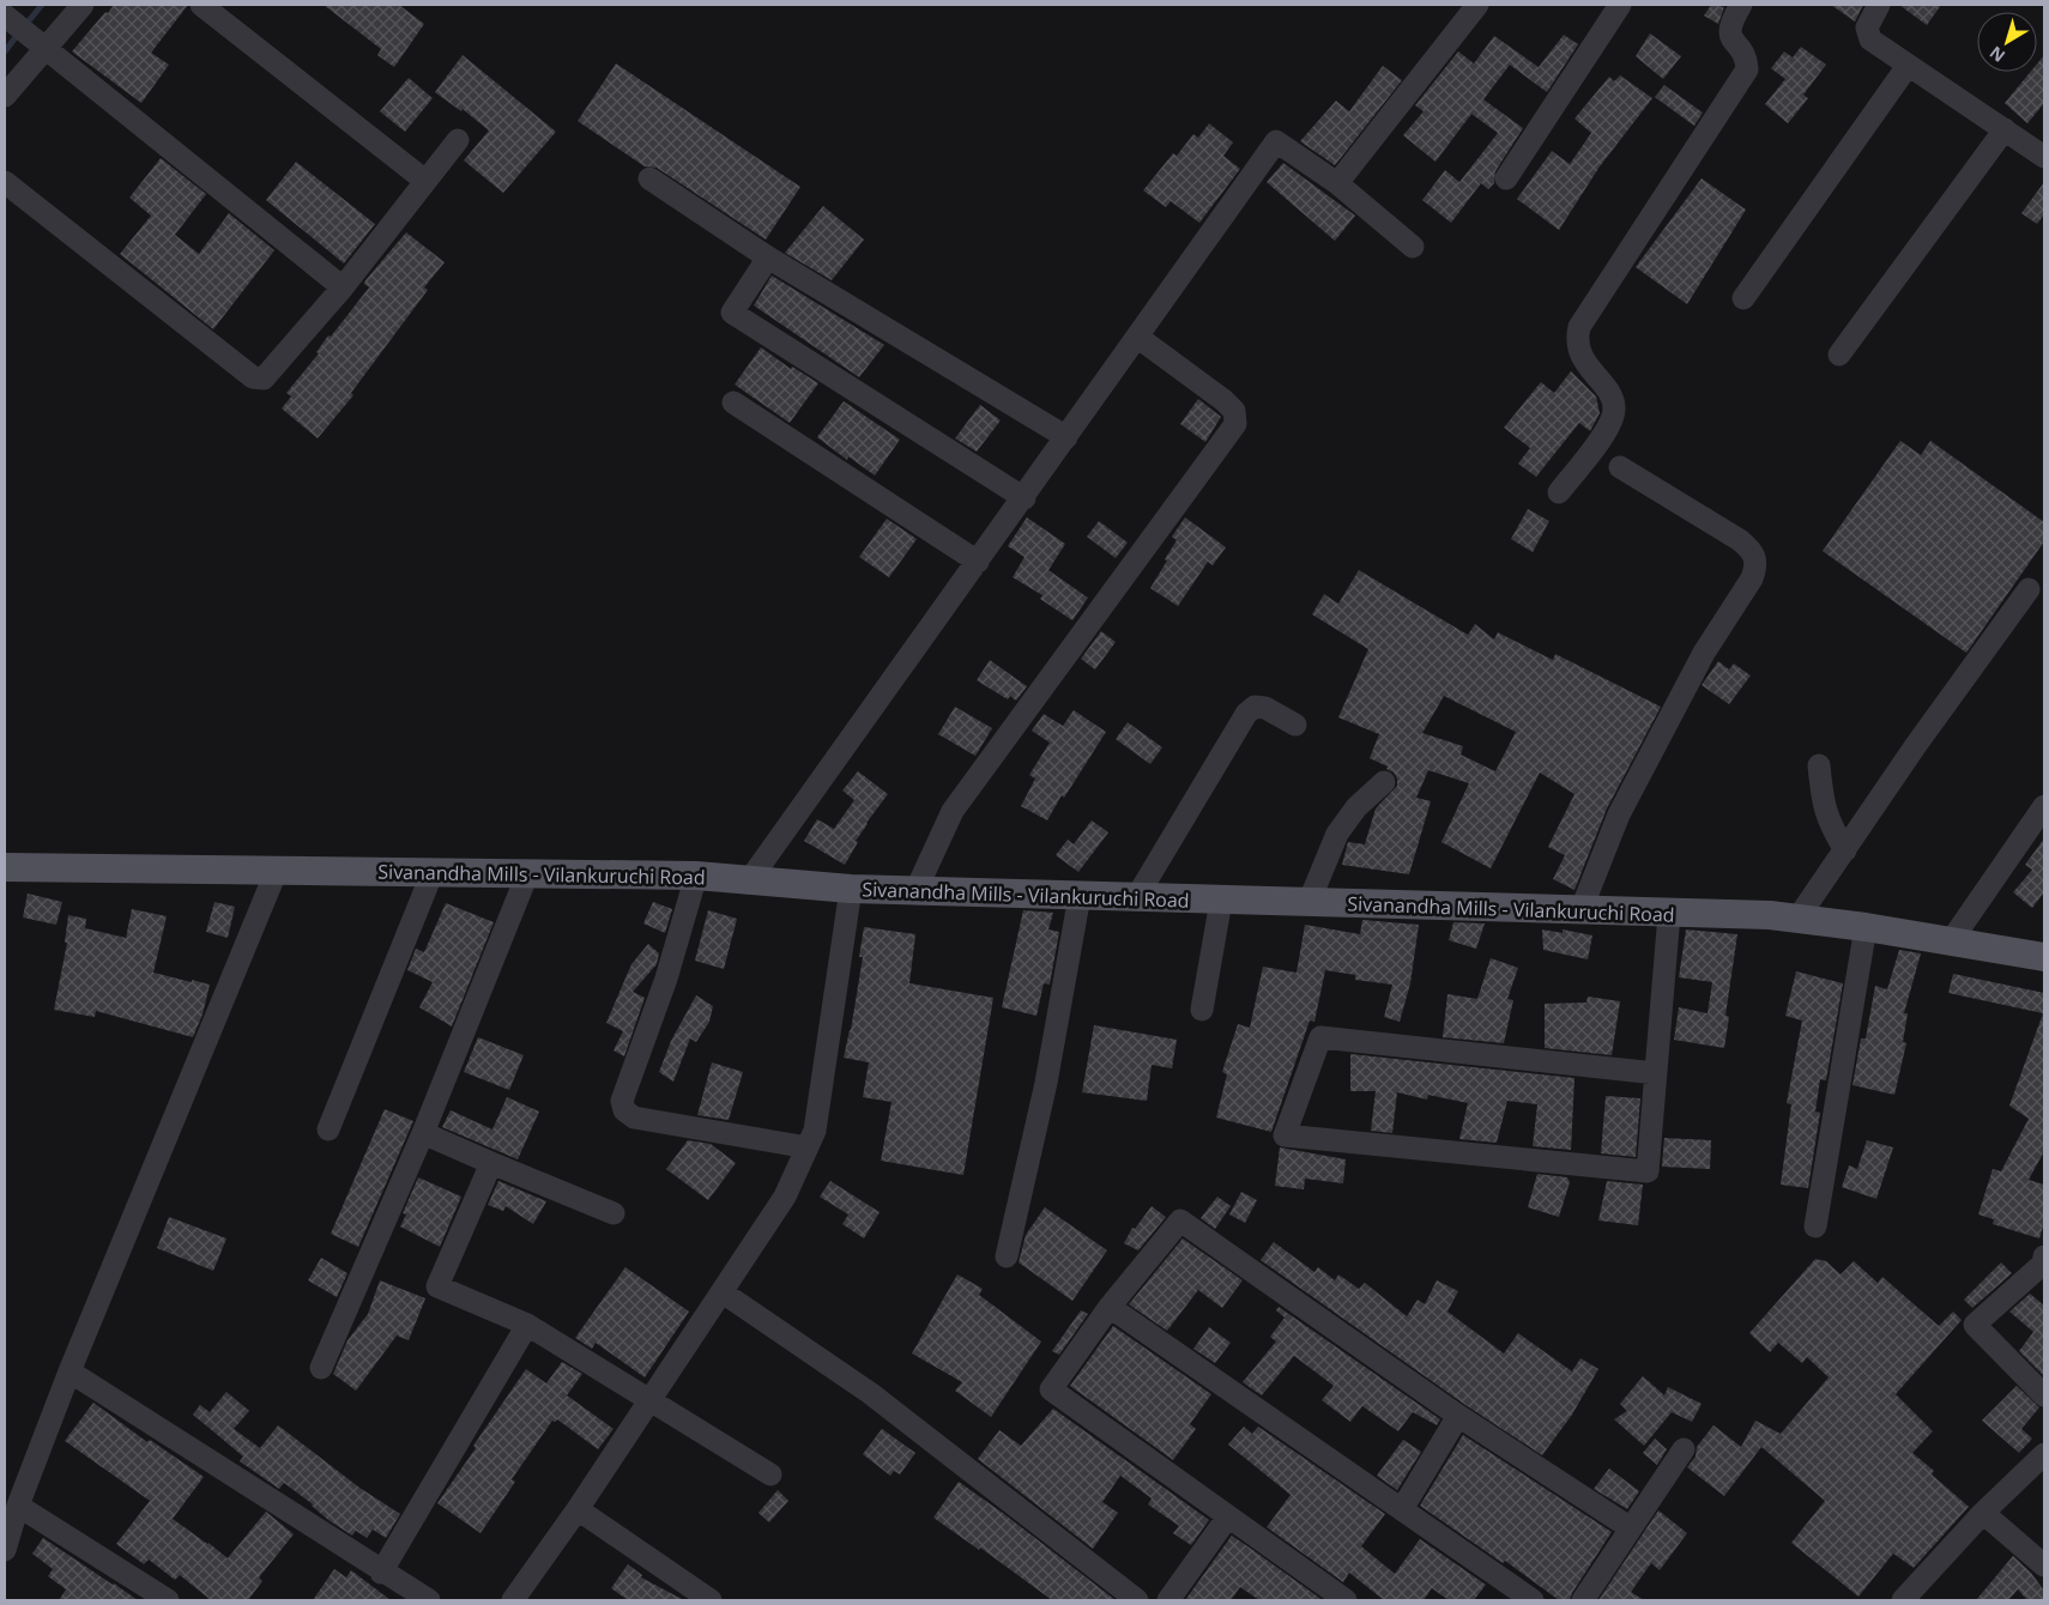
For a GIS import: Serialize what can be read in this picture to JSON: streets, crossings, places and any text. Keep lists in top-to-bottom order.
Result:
{
  "streets": {
    "main road": ["Sivanandha Mills - Vilankuruchi Road"]
  },
  "north": "bottom left"
}
